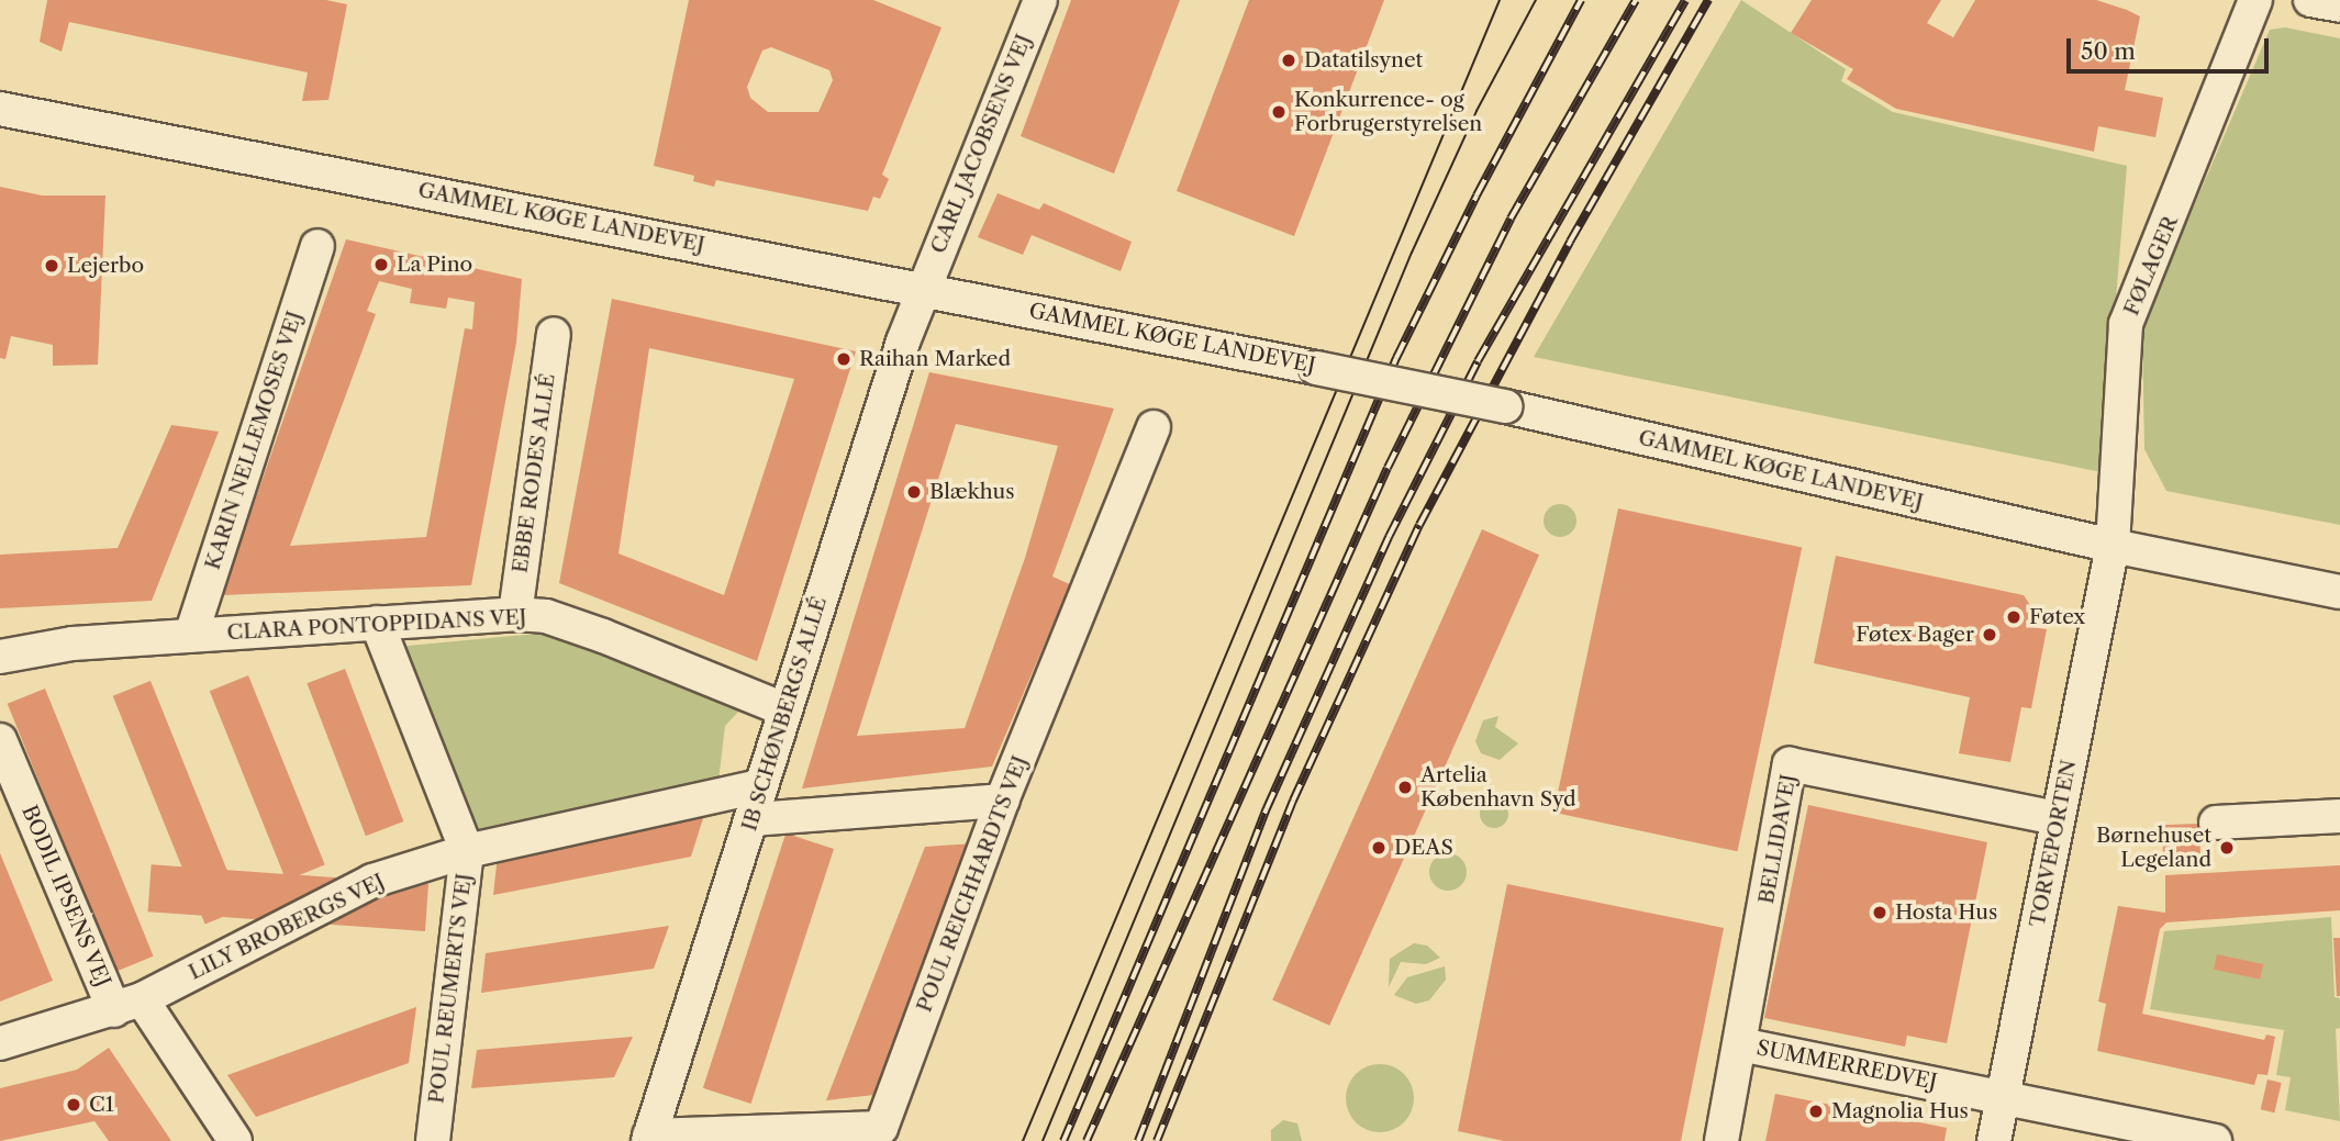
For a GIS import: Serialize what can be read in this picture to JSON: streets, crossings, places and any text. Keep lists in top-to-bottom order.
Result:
{
  "streets": {
    "street": [
      "CARL JACOBSENS VEJ",
      "GAMMEL KØGE LANDEVEJ",
      "FØLAGER",
      "KARIN NELLEMOSES VEJ",
      "EBBE RODES ALLÉ",
      "CLARA PONTOPPIDANS VEJ",
      "IB SCHØNBERGS ALLÉ",
      "BELLIDAVEJ",
      "TORVEPORTEN",
      "POUL REICHHARDTS VEJ",
      "BODIL IPSENS VEJ",
      "LILY BROBERGS VEJ",
      "POUL REUMERTS VEJ",
      "SUMMERREDVEJ"
    ]
  },
  "crossings": [
    ["CARL JACOBSENS VEJ", "GAMMEL KØGE LANDEVEJ"],
    ["CARL JACOBSENS VEJ", "IB SCHØNBERGS ALLÉ"],
    ["GAMMEL KØGE LANDEVEJ", "FØLAGER"],
    ["GAMMEL KØGE LANDEVEJ", "IB SCHØNBERGS ALLÉ"],
    ["GAMMEL KØGE LANDEVEJ", "TORVEPORTEN"],
    ["FØLAGER", "TORVEPORTEN"],
    ["KARIN NELLEMOSES VEJ", "CLARA PONTOPPIDANS VEJ"],
    ["EBBE RODES ALLÉ", "CLARA PONTOPPIDANS VEJ"],
    ["CLARA PONTOPPIDANS VEJ", "IB SCHØNBERGS ALLÉ"],
    ["CLARA PONTOPPIDANS VEJ", "POUL REUMERTS VEJ"],
    ["IB SCHØNBERGS ALLÉ", "POUL REICHHARDTS VEJ"],
    ["IB SCHØNBERGS ALLÉ", "LILY BROBERGS VEJ"],
    ["BELLIDAVEJ", "TORVEPORTEN"],
    ["BELLIDAVEJ", "SUMMERREDVEJ"],
    ["TORVEPORTEN", "SUMMERREDVEJ"],
    ["BODIL IPSENS VEJ", "LILY BROBERGS VEJ"],
    ["LILY BROBERGS VEJ", "POUL REUMERTS VEJ"]
  ],
  "places": [
    "Datatilsynet",
    "Konkurrence- og Forbrugerstyrelsen",
    "La Pino",
    "Lejerbo",
    "Raihan Marked",
    "Blækhus",
    "Føtex",
    "Føtex Bager",
    "Artelia København Syd",
    "DEAS",
    "Børnehuset Legeland",
    "Hosta Hus",
    "C1",
    "Magnolia Hus"
  ],
  "scale_bar": "50 m"
}
